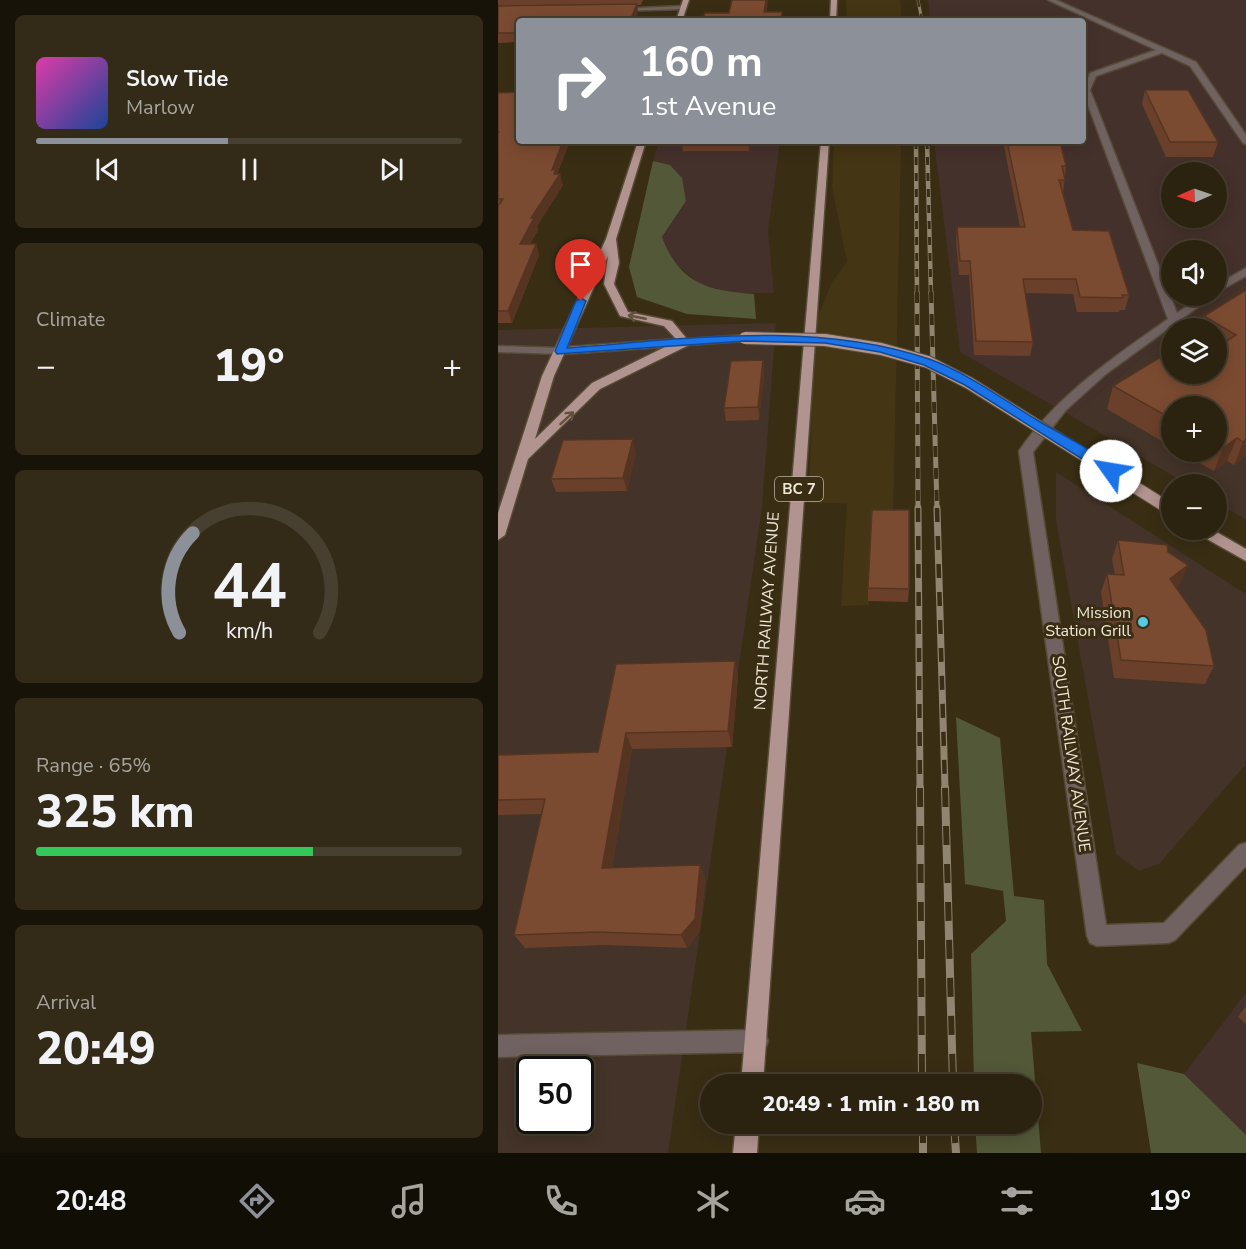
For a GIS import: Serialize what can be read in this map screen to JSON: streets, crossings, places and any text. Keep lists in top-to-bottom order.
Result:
{
  "streets": {
    "main road": ["BC 7", "NORTH RAILWAY AVENUE"],
    "street": ["SOUTH RAILWAY AVENUE"]
  },
  "places": ["Mission Station Grill"],
  "north": "left",
  "page": {
    "turn": ["160 m", "1st Avenue"],
    "song": ["Slow Tide", "Marlow"],
    "map_buttons": ["+", "−"],
    "tile": [
      "Climate",
      ["Range · 65%", "325 km"],
      ["Arrival", "20:49"]
    ],
    "heat": ["−", "19°", "+"],
    "limit": "50",
    "trip": "20:49 · 1 min · 180 m",
    "tabs": ["20:48", "19°"],
    "gauge": ["44", "km/h"]
  }
}
